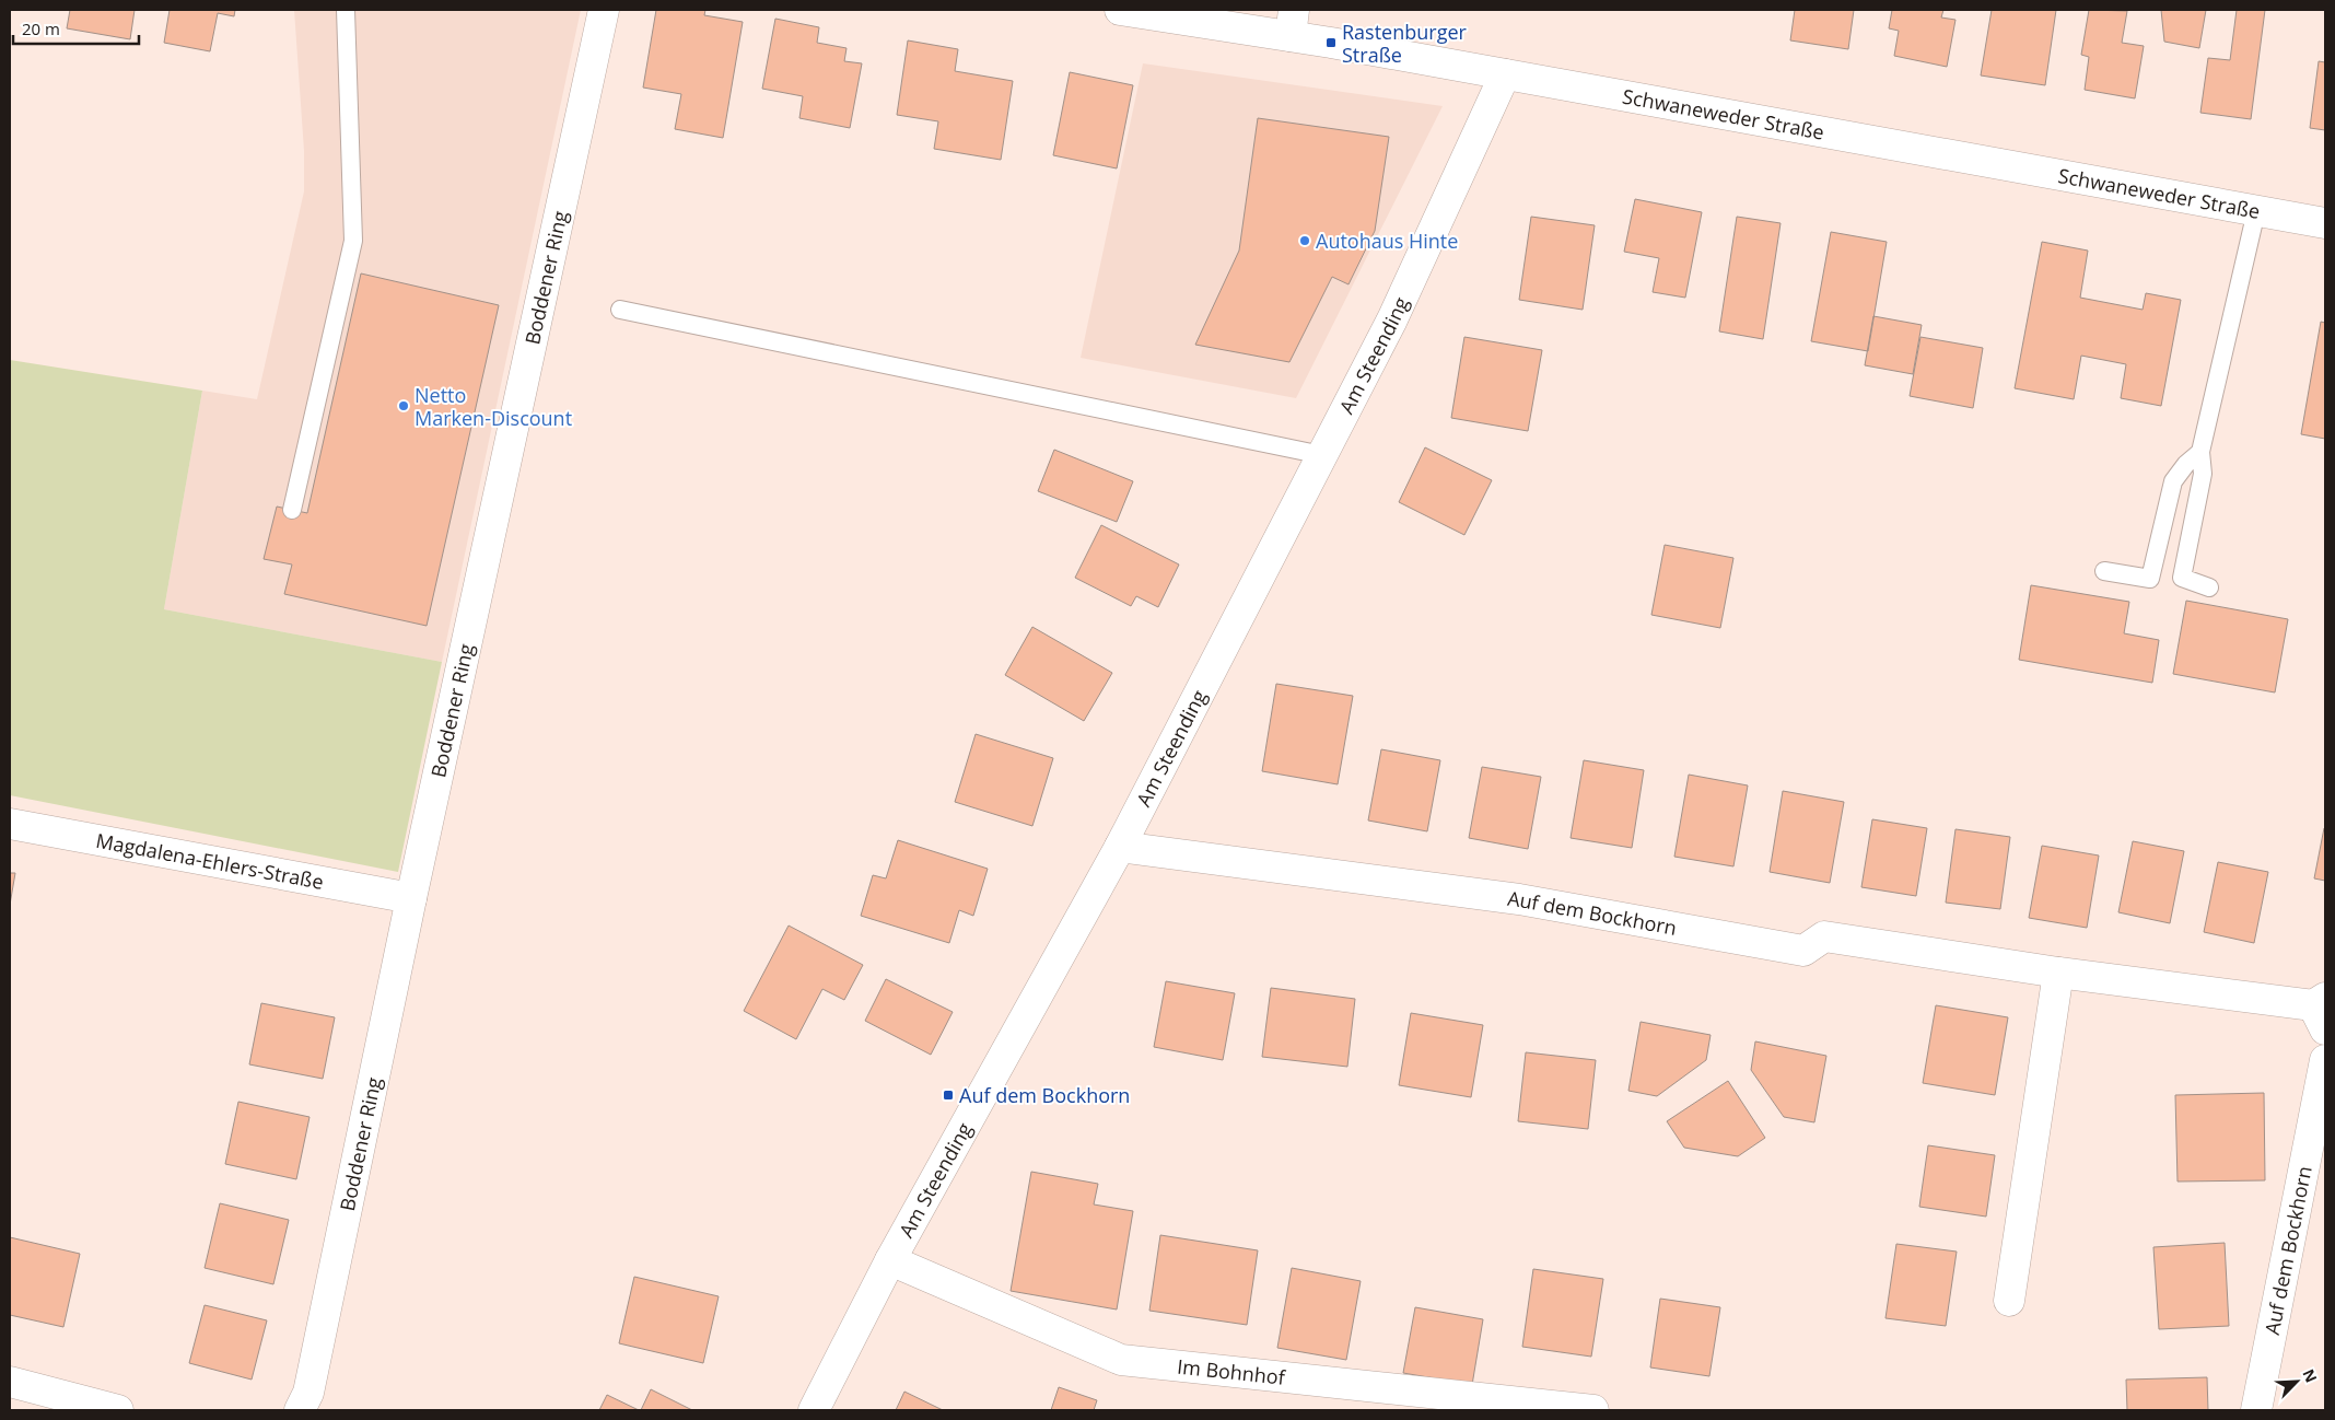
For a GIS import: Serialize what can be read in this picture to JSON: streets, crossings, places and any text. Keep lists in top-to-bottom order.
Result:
{
  "streets": {
    "street": [
      "Schwaneweder Straße",
      "Boddener Ring",
      "Am Steending",
      "Magdalena-Ehlers-Straße",
      "Auf dem Bockhorn",
      "Im Bohnhof"
    ]
  },
  "crossings": [
    ["Schwaneweder Straße", "Am Steending"],
    ["Boddener Ring", "Magdalena-Ehlers-Straße"],
    ["Am Steending", "Auf dem Bockhorn"],
    ["Am Steending", "Im Bohnhof"]
  ],
  "places": {
    "transit": ["Rastenburger Straße", "Auf dem Bockhorn"],
    "other": ["Autohaus Hinte", "Netto Marken-Discount"]
  },
  "scale_bar": "20 m",
  "north": "top right"
}
